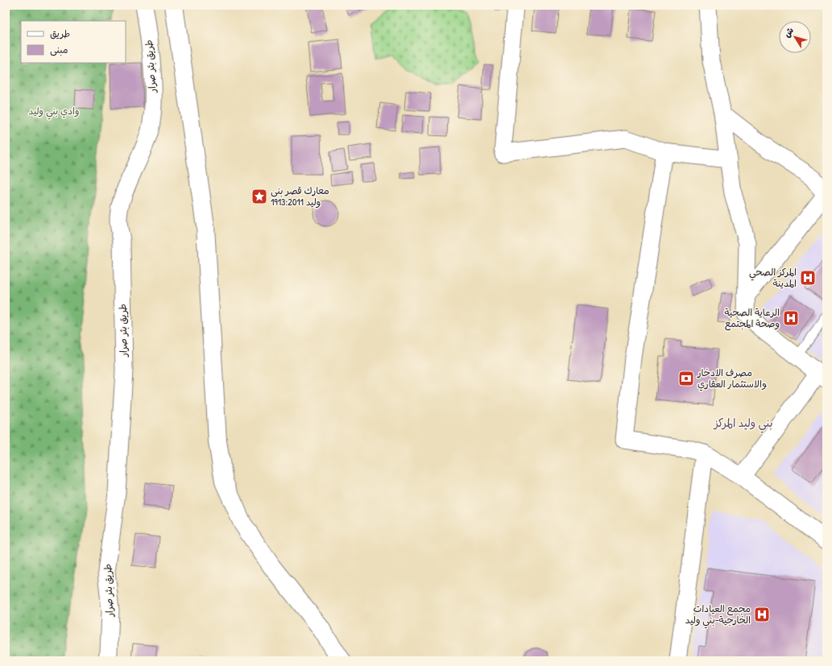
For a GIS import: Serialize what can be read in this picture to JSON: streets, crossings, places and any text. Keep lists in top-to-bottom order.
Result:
{
  "streets": {
    "street": ["طريق بئر صرار"]
  },
  "districts": ["بني وليد المركز"],
  "parks": ["وادي بني وليد"],
  "places": {
    "place": ["معارك قصر بني وليد 1913:2011"],
    "hospital": ["المركز الصحي المدينة", "الرعاية الصحية وصحة المجتمع", "مجمع العيادات الخارجية-بني وليد"],
    "bank": ["مصرف الادخار والاستثمار العقاري"]
  },
  "legend": ["طريق", "مبنى"],
  "north": "top left"
}
